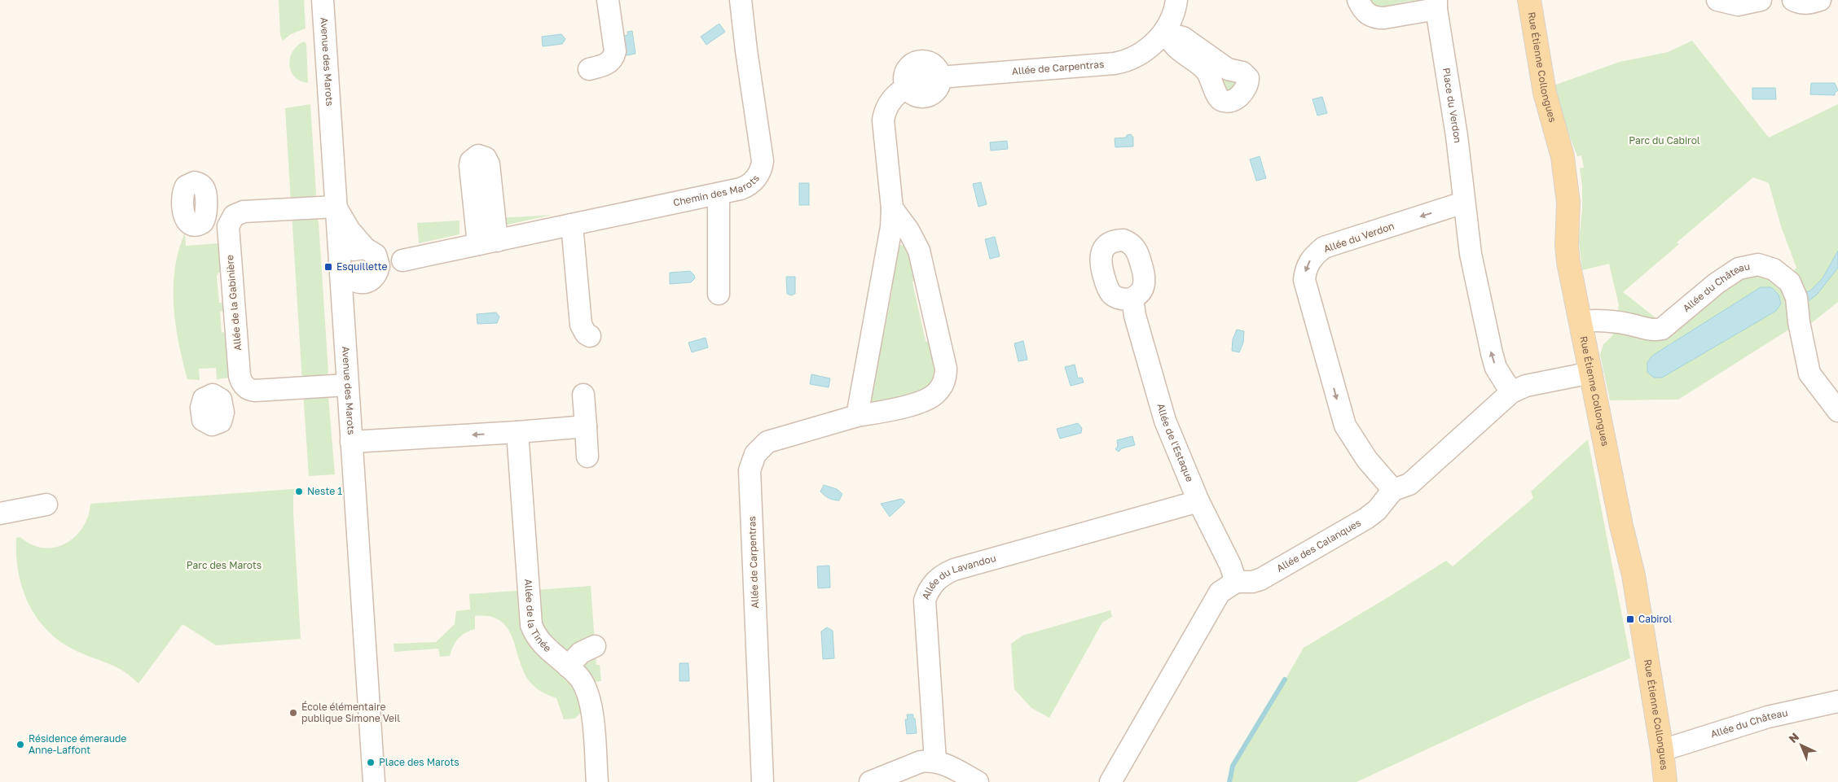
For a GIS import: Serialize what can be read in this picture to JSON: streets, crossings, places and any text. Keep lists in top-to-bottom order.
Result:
{
  "streets": {
    "main road": ["Rue Étienne Collongues"],
    "street": [
      "Avenue des Marots",
      "Allée de Carpentras",
      "Place du Verdon",
      "Chemin des Marots",
      "Allée du Verdon",
      "Allée du Château",
      "Allée de la Gabinière",
      "Allée de l'Estaque",
      "Allée des Calanques",
      "Allée du Lavandou",
      "Allée de la Tinée"
    ]
  },
  "crossings": [
    ["Avenue des Marots", "Chemin des Marots"],
    ["Rue Étienne Collongues", "Allée du Château"],
    ["Rue Étienne Collongues", "Allée des Calanques"],
    ["Place du Verdon", "Allée du Verdon"],
    ["Allée du Verdon", "Allée des Calanques"],
    ["Allée de l'Estaque", "Allée des Calanques"],
    ["Allée de l'Estaque", "Allée du Lavandou"]
  ],
  "parks": ["Parc du Cabirol", "Parc des Marots"],
  "places": {
    "transit": ["Esquillette", "Cabirol"],
    "other": [
      "Neste 1",
      "École élémentaire publique Simone Veil",
      "Résidence émeraude Anne-Laffont",
      "Place des Marots"
    ]
  },
  "north": "top left"
}
